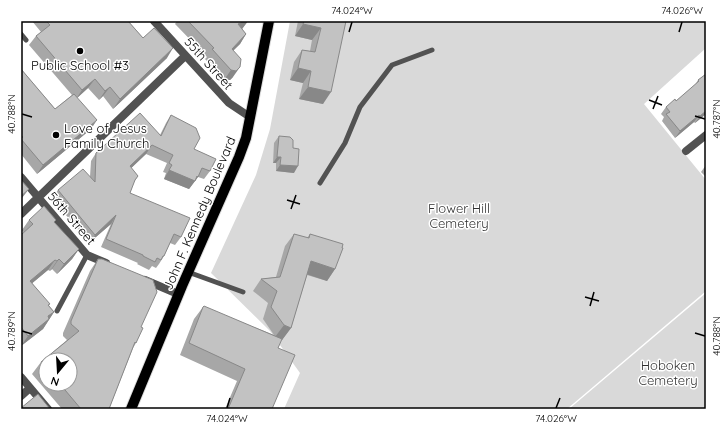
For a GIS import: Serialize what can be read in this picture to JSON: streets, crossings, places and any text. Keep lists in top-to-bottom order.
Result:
{
  "streets": {
    "main road": ["John F. Kennedy Boulevard"],
    "street": ["55th Street", "56th Street"]
  },
  "crossings": [
    ["55th Street", "John F. Kennedy Boulevard"]
  ],
  "parks": ["Flower Hill Cemetery", "Hoboken Cemetery"],
  "places": ["Public School #3", "Love of Jesus Family Church"],
  "north": "bottom",
  "coordinates": [
    "74.024°W",
    "74.026°W",
    "40.788°N",
    "40.787°N",
    "40.789°N"
  ]
}
